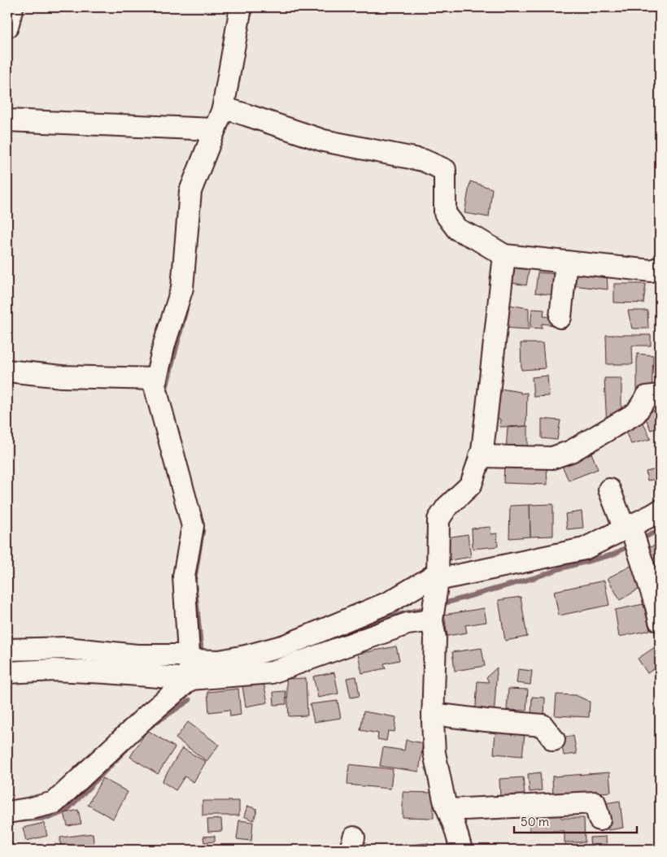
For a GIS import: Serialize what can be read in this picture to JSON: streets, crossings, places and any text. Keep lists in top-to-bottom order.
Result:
{
  "scale_bar": "50 m"
}
